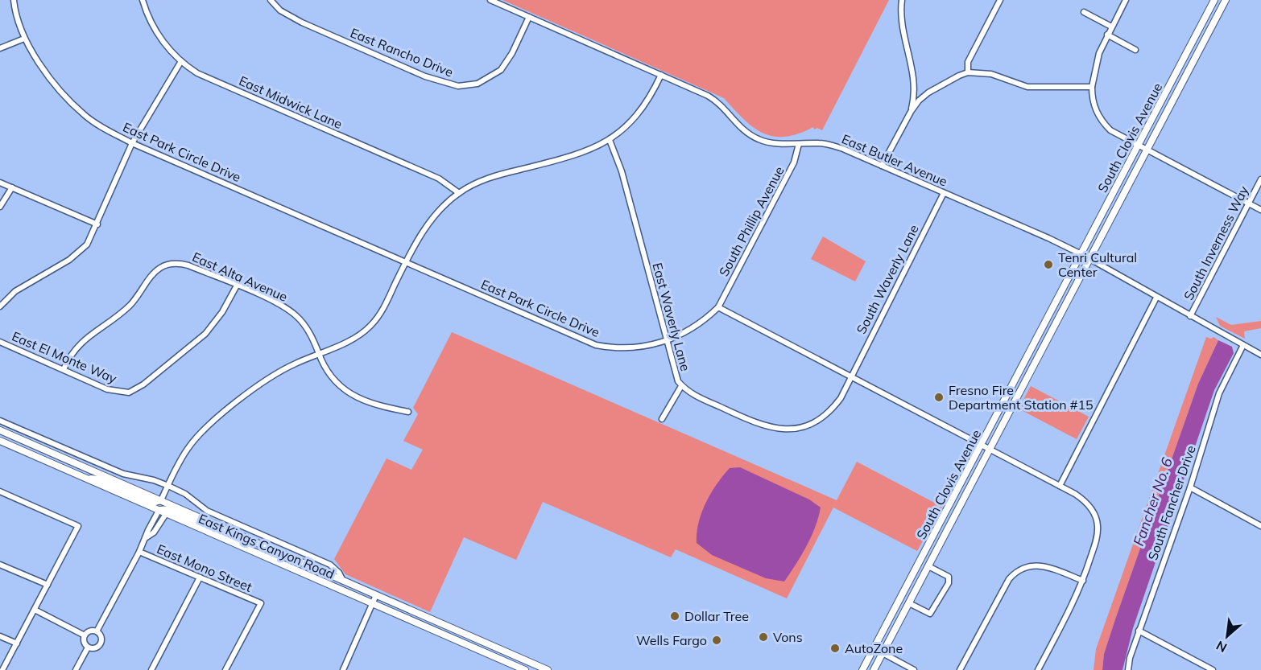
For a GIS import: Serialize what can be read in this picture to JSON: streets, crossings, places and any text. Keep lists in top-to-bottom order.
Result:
{
  "streets": {
    "main road": ["South Clovis Avenue", "East Kings Canyon Road"],
    "street": [
      "East Rancho Drive",
      "East Midwick Lane",
      "East Park Circle Drive",
      "East Butler Avenue",
      "South Phillip Avenue",
      "South Inverness Way",
      "East Alta Avenue",
      "South Waverly Lane",
      "East Waverly Lane",
      "East El Monte Way",
      "South Fancher Drive",
      "East Mono Street"
    ]
  },
  "crossings": [
    ["East Rancho Drive", "East Butler Avenue"],
    ["South Clovis Avenue", "East Butler Avenue"],
    ["East Park Circle Drive", "South Phillip Avenue"],
    ["East Park Circle Drive", "East Waverly Lane"],
    ["East Butler Avenue", "South Phillip Avenue"],
    ["East Butler Avenue", "South Inverness Way"],
    ["East Butler Avenue", "South Waverly Lane"],
    ["East Butler Avenue", "South Fancher Drive"],
    ["East Alta Avenue", "East El Monte Way"],
    ["South Waverly Lane", "East Waverly Lane"]
  ],
  "water": ["Fancher No. 6"],
  "places": [
    "Tenri Cultural Center",
    "Fresno Fire Department Station #15",
    "Dollar Tree",
    "Vons",
    "Wells Fargo",
    "AutoZone"
  ],
  "north": "bottom left"
}
